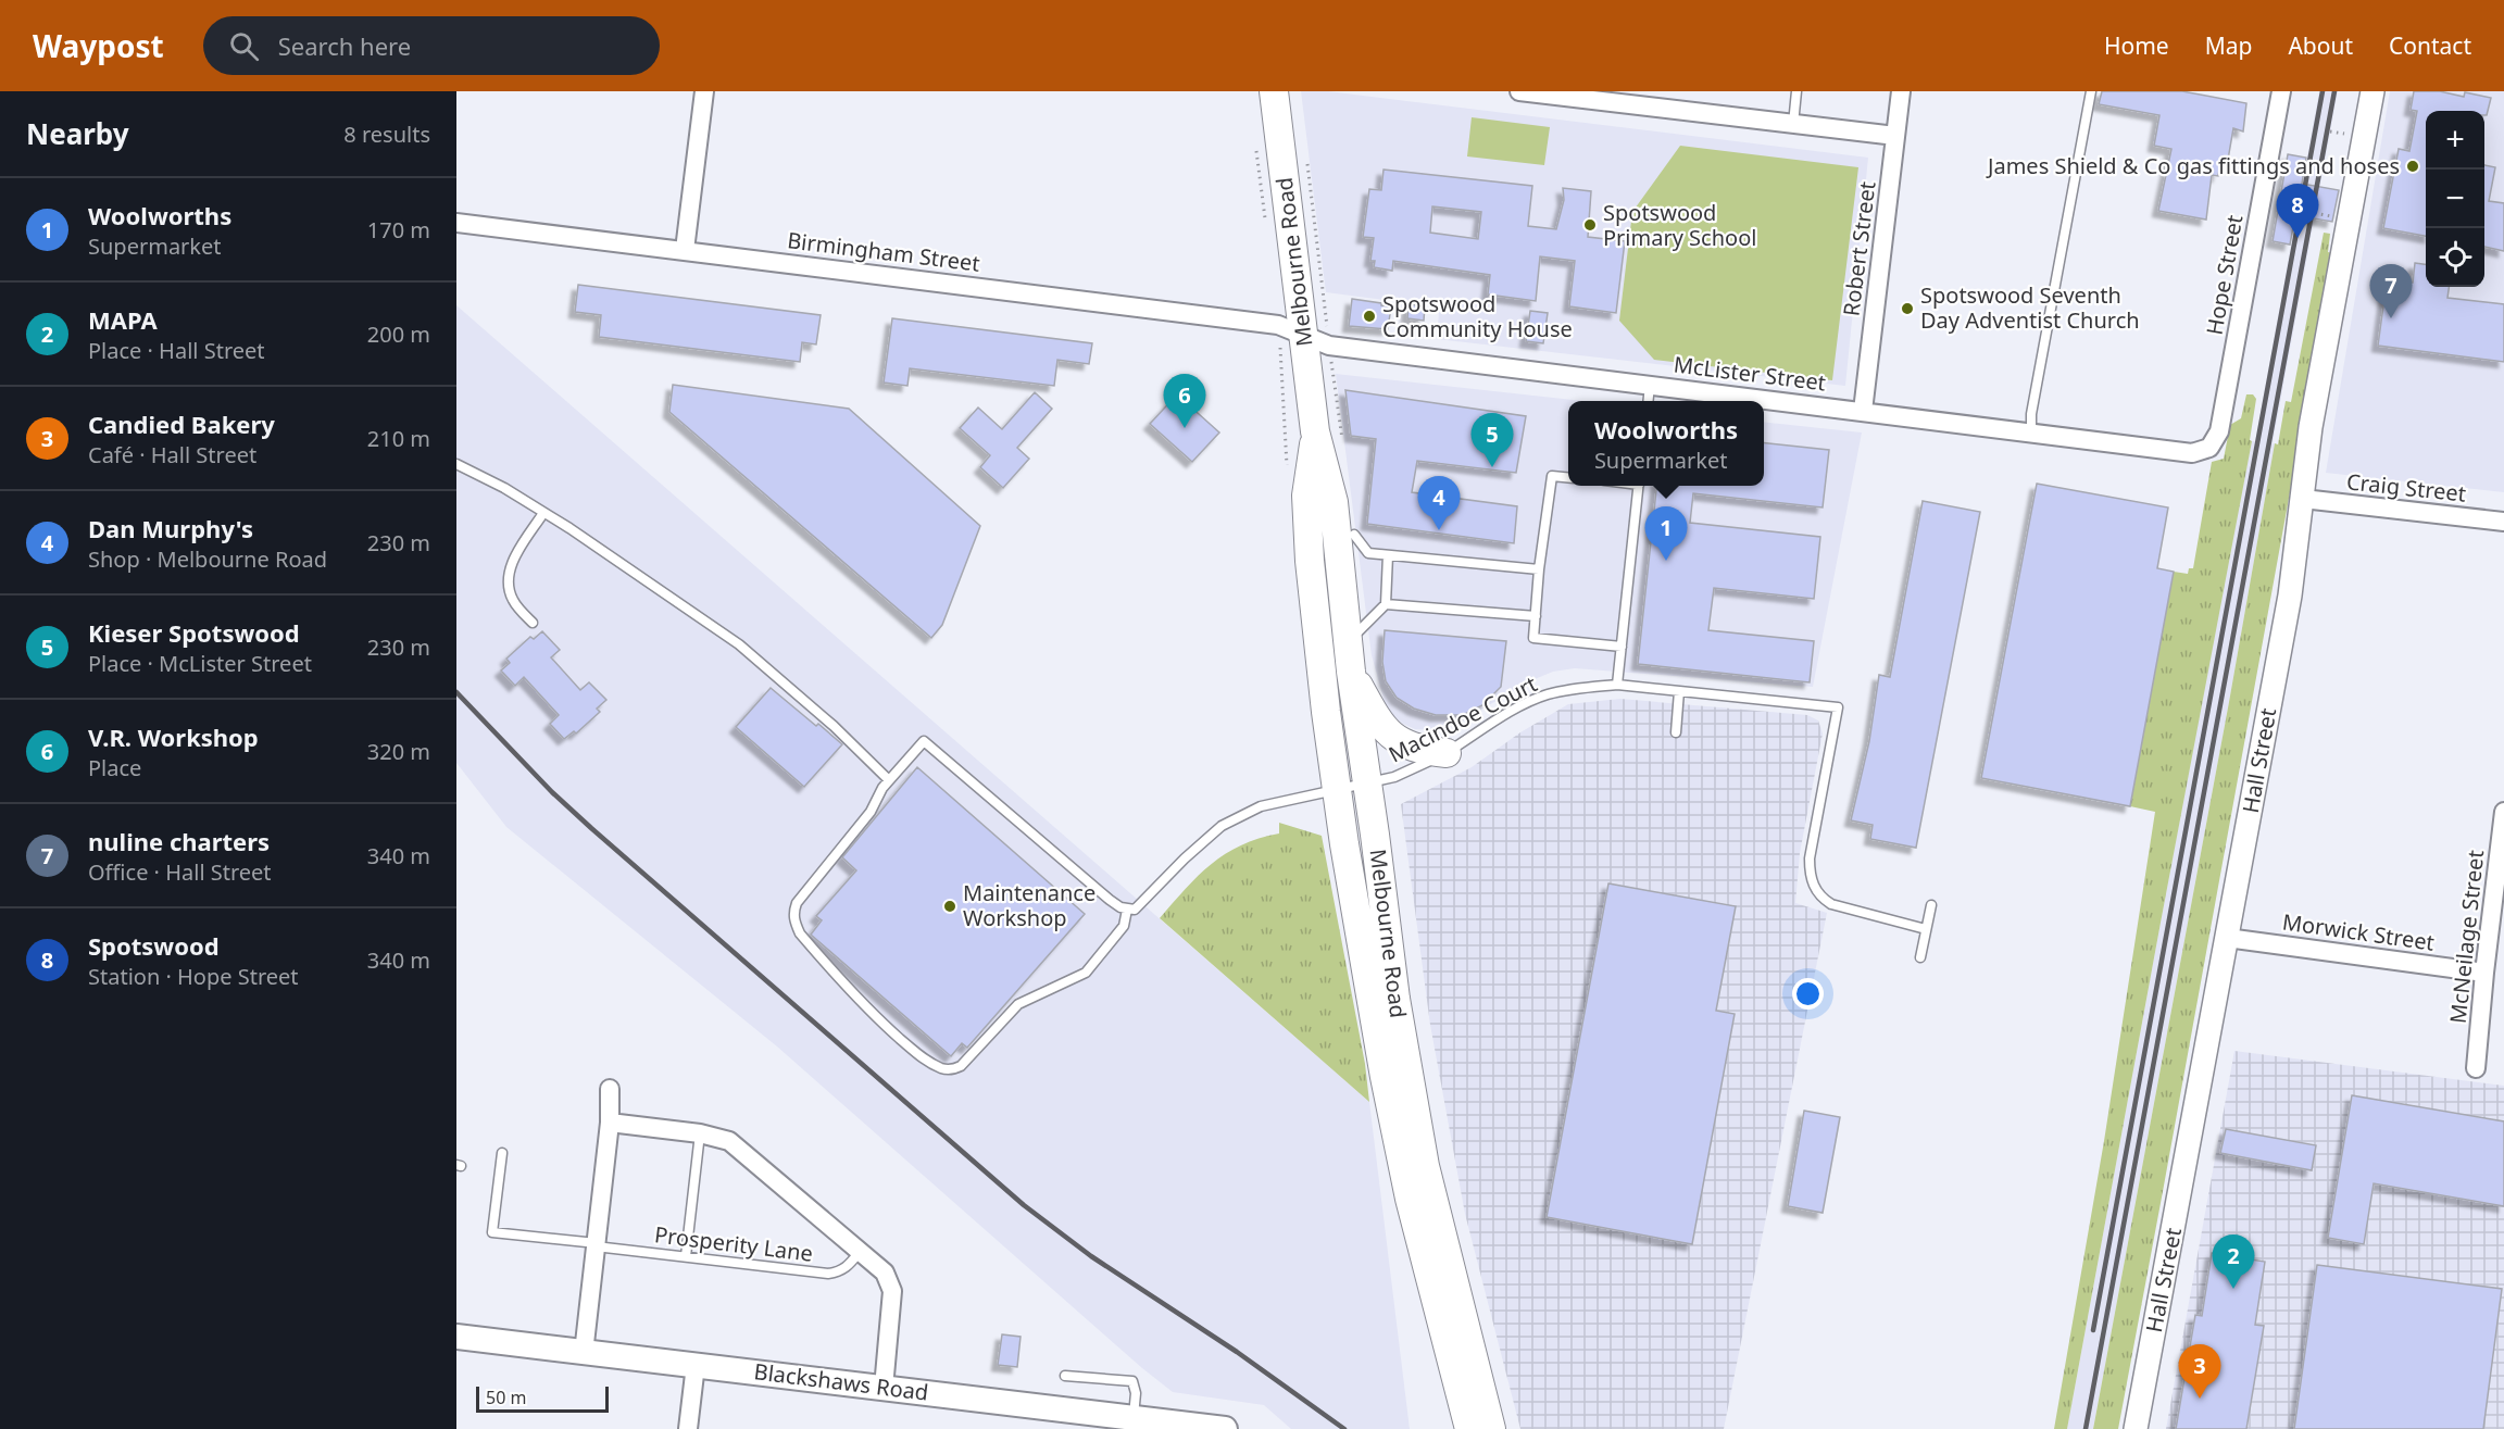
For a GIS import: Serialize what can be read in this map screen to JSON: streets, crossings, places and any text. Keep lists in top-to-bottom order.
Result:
{
  "streets": {
    "main road": ["Melbourne Road", "Blackshaws Road"],
    "street": [
      "Robert Street",
      "Birmingham Street",
      "Hope Street",
      "McLister Street",
      "Craig Street",
      "Hall Street",
      "Morwick Street",
      "McNeilage Street"
    ],
    "lane": ["Macindoe Court", "Prosperity Lane"]
  },
  "crossings": [
    ["Robert Street", "McLister Street"],
    ["Birmingham Street", "Melbourne Road"],
    ["Birmingham Street", "McLister Street"],
    ["Melbourne Road", "McLister Street"],
    ["Melbourne Road", "Macindoe Court"],
    ["Hope Street", "McLister Street"],
    ["Craig Street", "Hall Street"],
    ["Hall Street", "Morwick Street"],
    ["Morwick Street", "McNeilage Street"]
  ],
  "places": [
    "James Shield & Co gas fittings and hoses",
    "Spotswood Primary School",
    "Spotswood Seventh Day Adventist Church",
    "Spotswood Community House",
    "Maintenance Workshop"
  ],
  "scale_bar": "50 m",
  "page": {
    "header": "Waypost",
    "search": "Search here",
    "nav": [
      "Home",
      "Map",
      "About",
      "Contact"
    ],
    "heading": ["Nearby", "8 results"],
    "map_buttons": ["+", "−"],
    "list": [
      {
        "mark": "1",
        "name": "Woolworths",
        "note": "Supermarket",
        "value": "170 m"
      },
      {
        "mark": "2",
        "name": "MAPA",
        "note": "Place · Hall Street",
        "value": "200 m"
      },
      {
        "mark": "3",
        "name": "Candied Bakery",
        "note": "Café · Hall Street",
        "value": "210 m"
      },
      {
        "mark": "4",
        "name": "Dan Murphy's",
        "note": "Shop · Melbourne Road",
        "value": "230 m"
      },
      {
        "mark": "5",
        "name": "Kieser Spotswood",
        "note": "Place · McLister Street",
        "value": "230 m"
      },
      {
        "mark": "6",
        "name": "V.R. Workshop",
        "note": "Place",
        "value": "320 m"
      },
      {
        "mark": "7",
        "name": "nuline charters",
        "note": "Office · Hall Street",
        "value": "340 m"
      },
      {
        "mark": "8",
        "name": "Spotswood",
        "note": "Station · Hope Street",
        "value": "340 m"
      }
    ],
    "pins": [
      "8",
      "7",
      "6",
      "5",
      "4",
      "1",
      "2",
      "3"
    ],
    "popup": ["Woolworths", "Supermarket"],
    "scale": "50 m"
  }
}
